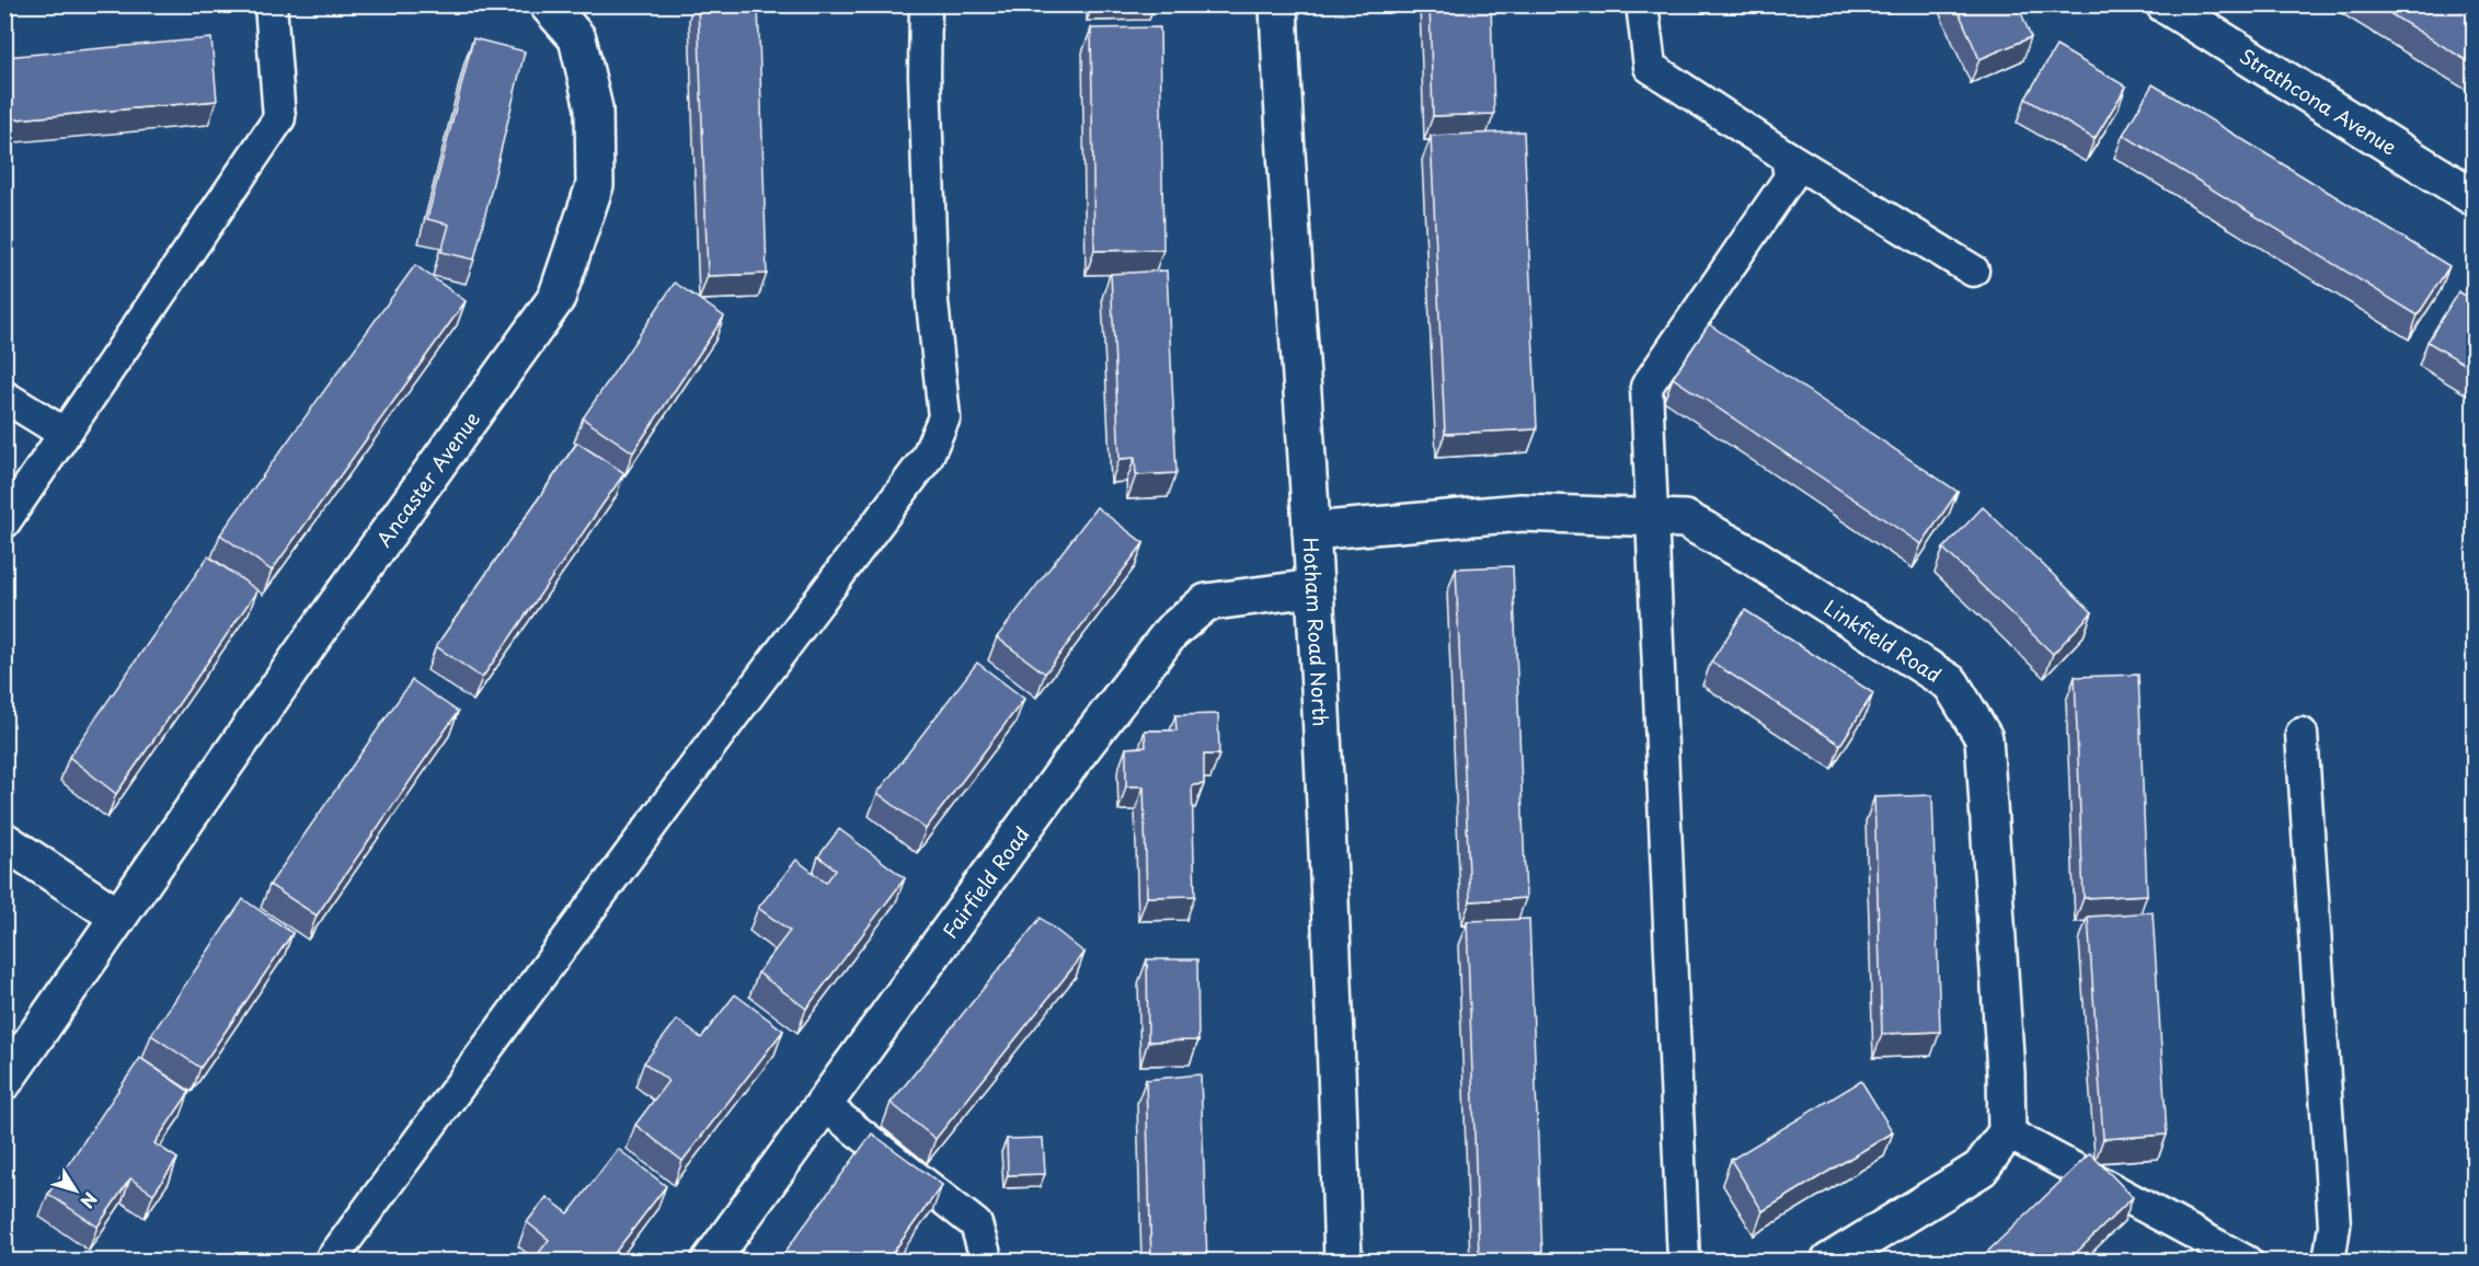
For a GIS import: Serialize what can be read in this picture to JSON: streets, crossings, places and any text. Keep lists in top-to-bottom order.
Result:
{
  "streets": {
    "street": [
      "Strathcona Avenue",
      "Ancaster Avenue",
      "Hotham Road North",
      "Linkfield Road",
      "Fairfield Road"
    ]
  },
  "crossings": [
    ["Hotham Road North", "Linkfield Road"],
    ["Hotham Road North", "Fairfield Road"]
  ],
  "north": "bottom right"
}
